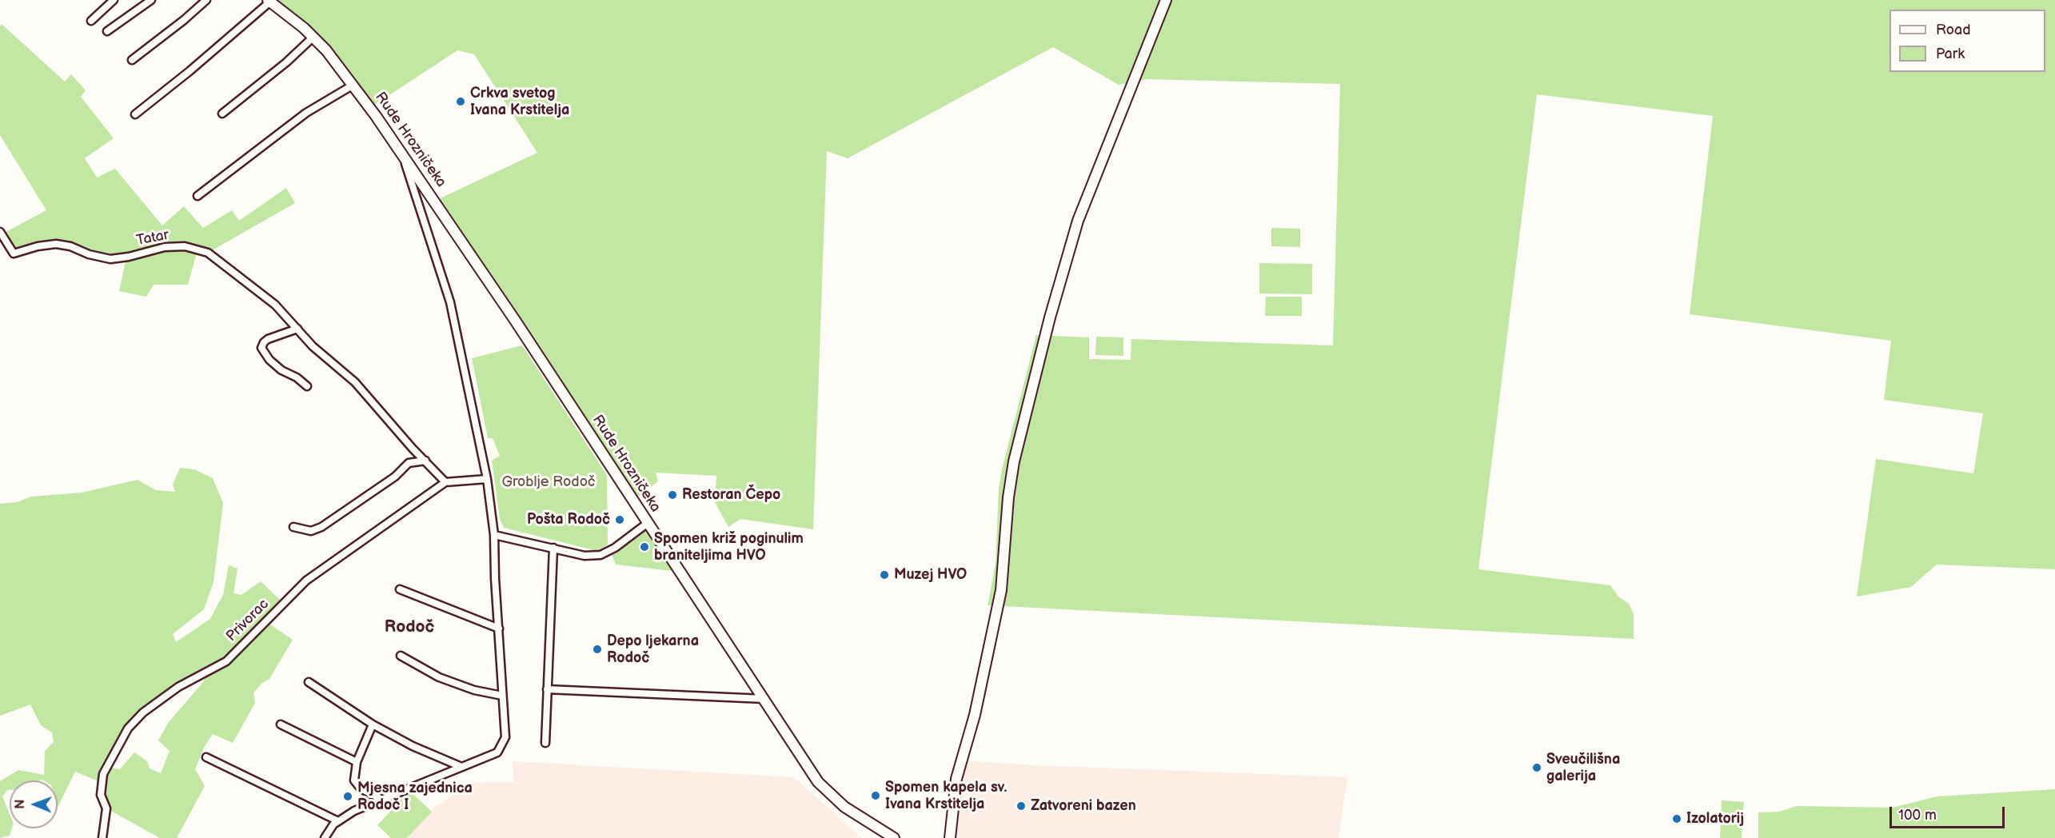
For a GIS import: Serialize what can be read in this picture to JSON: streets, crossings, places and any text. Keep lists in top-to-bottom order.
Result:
{
  "streets": {
    "street": ["Rude Hrozničeka", "Tatar", "Privorac"]
  },
  "crossings": [
    ["Tatar", "Privorac"]
  ],
  "districts": ["Rodoč"],
  "parks": ["Groblje Rodoč"],
  "places": [
    "Crkva svetog Ivana Krstitelja",
    "Restoran Čepo",
    "Pošta Rodoč",
    "Spomen križ poginulim braniteljima HVO",
    "Muzej HVO",
    "Depo ljekarna Rodoč",
    "Sveučilišna galerija",
    "Spomen kapela sv. Ivana Krstitelja",
    "Mjesna zajednica Rodoč I",
    "Zatvoreni bazen",
    "Izolatorij"
  ],
  "legend": ["Road", "Park"],
  "scale_bar": "100 m",
  "north": "left"
}
